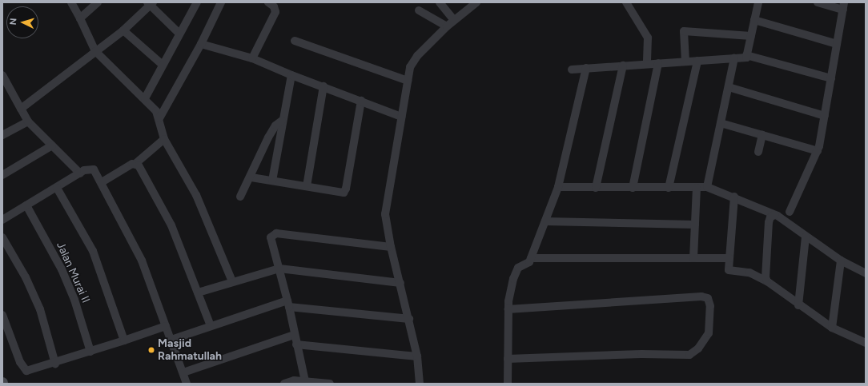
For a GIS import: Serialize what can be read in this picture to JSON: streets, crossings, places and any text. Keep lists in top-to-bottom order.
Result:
{
  "streets": {
    "street": ["Jalan Murai II"]
  },
  "places": ["Masjid Rahmatullah"],
  "north": "left"
}
